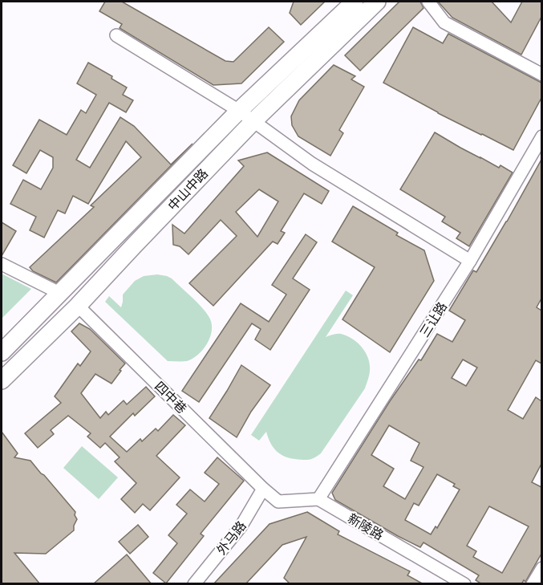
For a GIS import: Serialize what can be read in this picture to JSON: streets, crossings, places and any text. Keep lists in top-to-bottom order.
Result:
{
  "streets": {
    "main road": ["中山中路"],
    "street": [
      "三让路",
      "四中巷",
      "新陵路",
      "外马路"
    ]
  },
  "crossings": [
    ["中山中路", "四中巷"],
    ["三让路", "新陵路"],
    ["四中巷", "外马路"]
  ]
}
